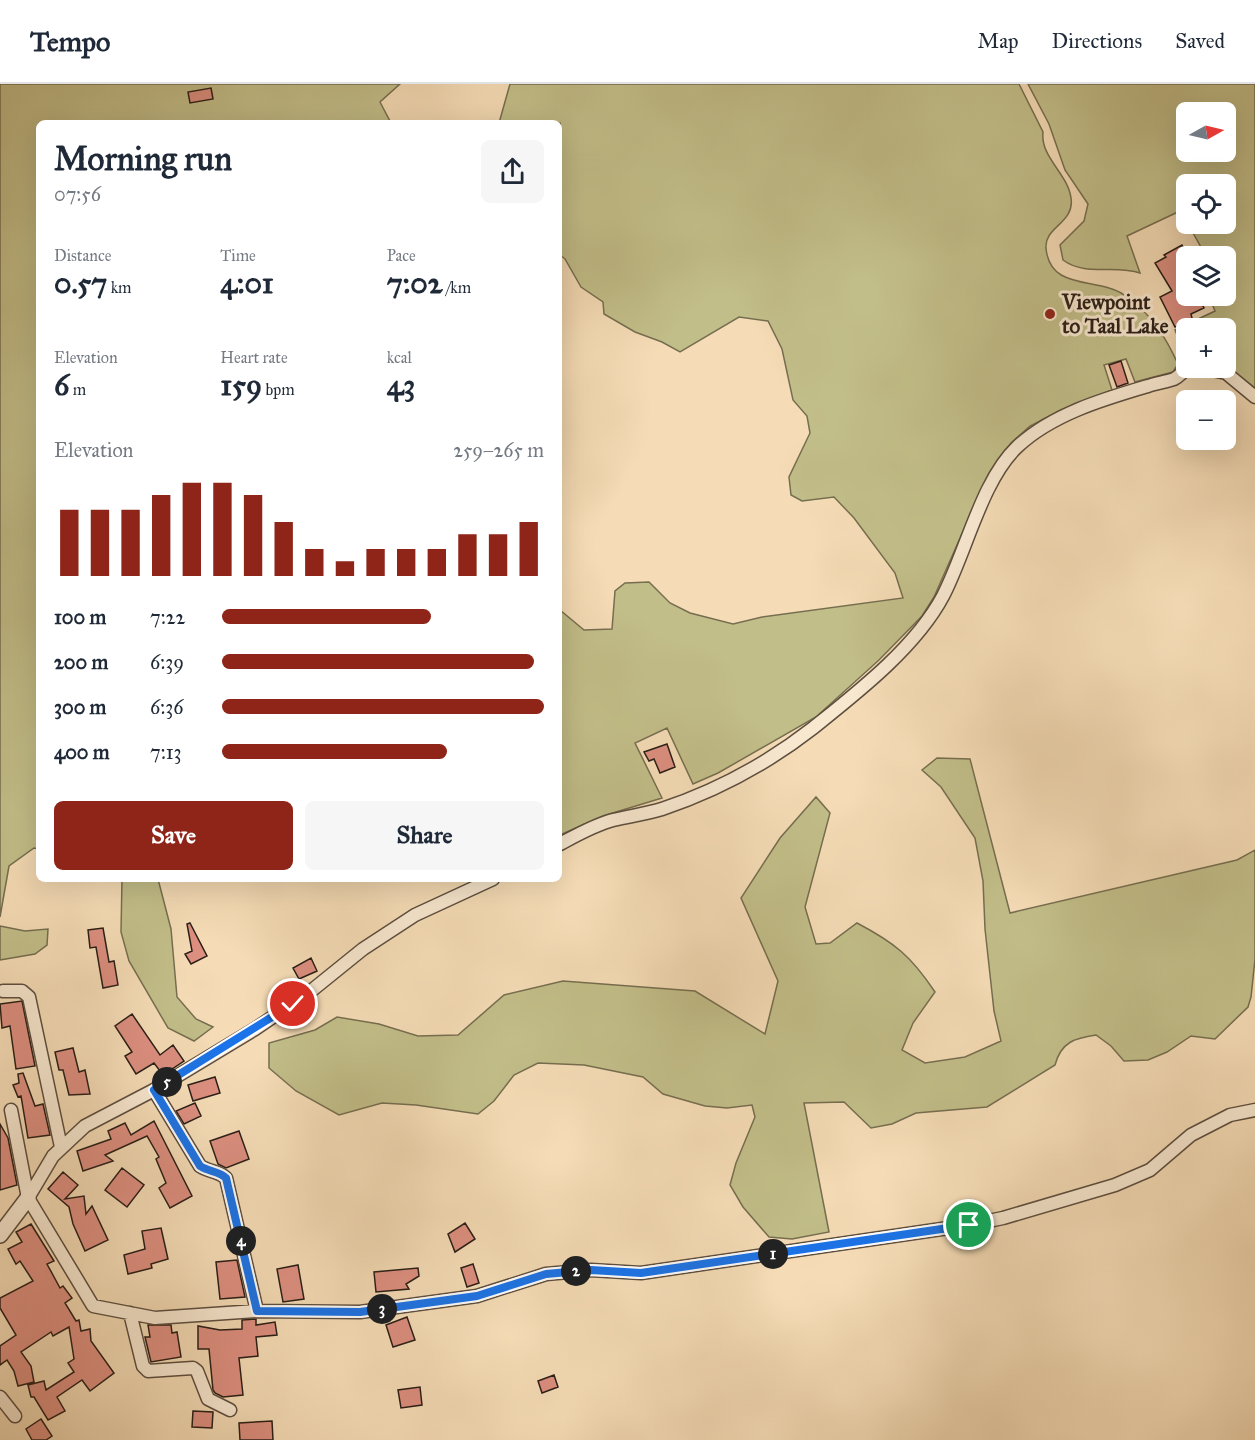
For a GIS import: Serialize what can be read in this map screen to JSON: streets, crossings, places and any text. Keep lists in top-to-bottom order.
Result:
{
  "places": ["Viewpoint to Taal Lake"],
  "north": "right",
  "page": {
    "header": "Tempo",
    "nav": ["Map", "Directions", "Saved"],
    "map_buttons": ["+", "−"],
    "heading": ["Morning run", "07:56"],
    "stats": [
      ["Distance", "0.57 km"],
      ["Time", "4:01"],
      ["Pace", "7:02 /km"],
      ["Elevation", "6 m"],
      ["Heart rate", "159 bpm"],
      ["kcal", "43"]
    ],
    "chart": ["Elevation", "259–265 m"],
    "list": [
      {
        "name": "100 m",
        "note": "7:22"
      },
      {
        "name": "200 m",
        "note": "6:39"
      },
      {
        "name": "300 m",
        "note": "6:36"
      },
      {
        "name": "400 m",
        "note": "7:13"
      }
    ],
    "buttons": ["Save", "Share"],
    "pins": [
      "5",
      "4",
      "1",
      "2",
      "3"
    ]
  }
}
